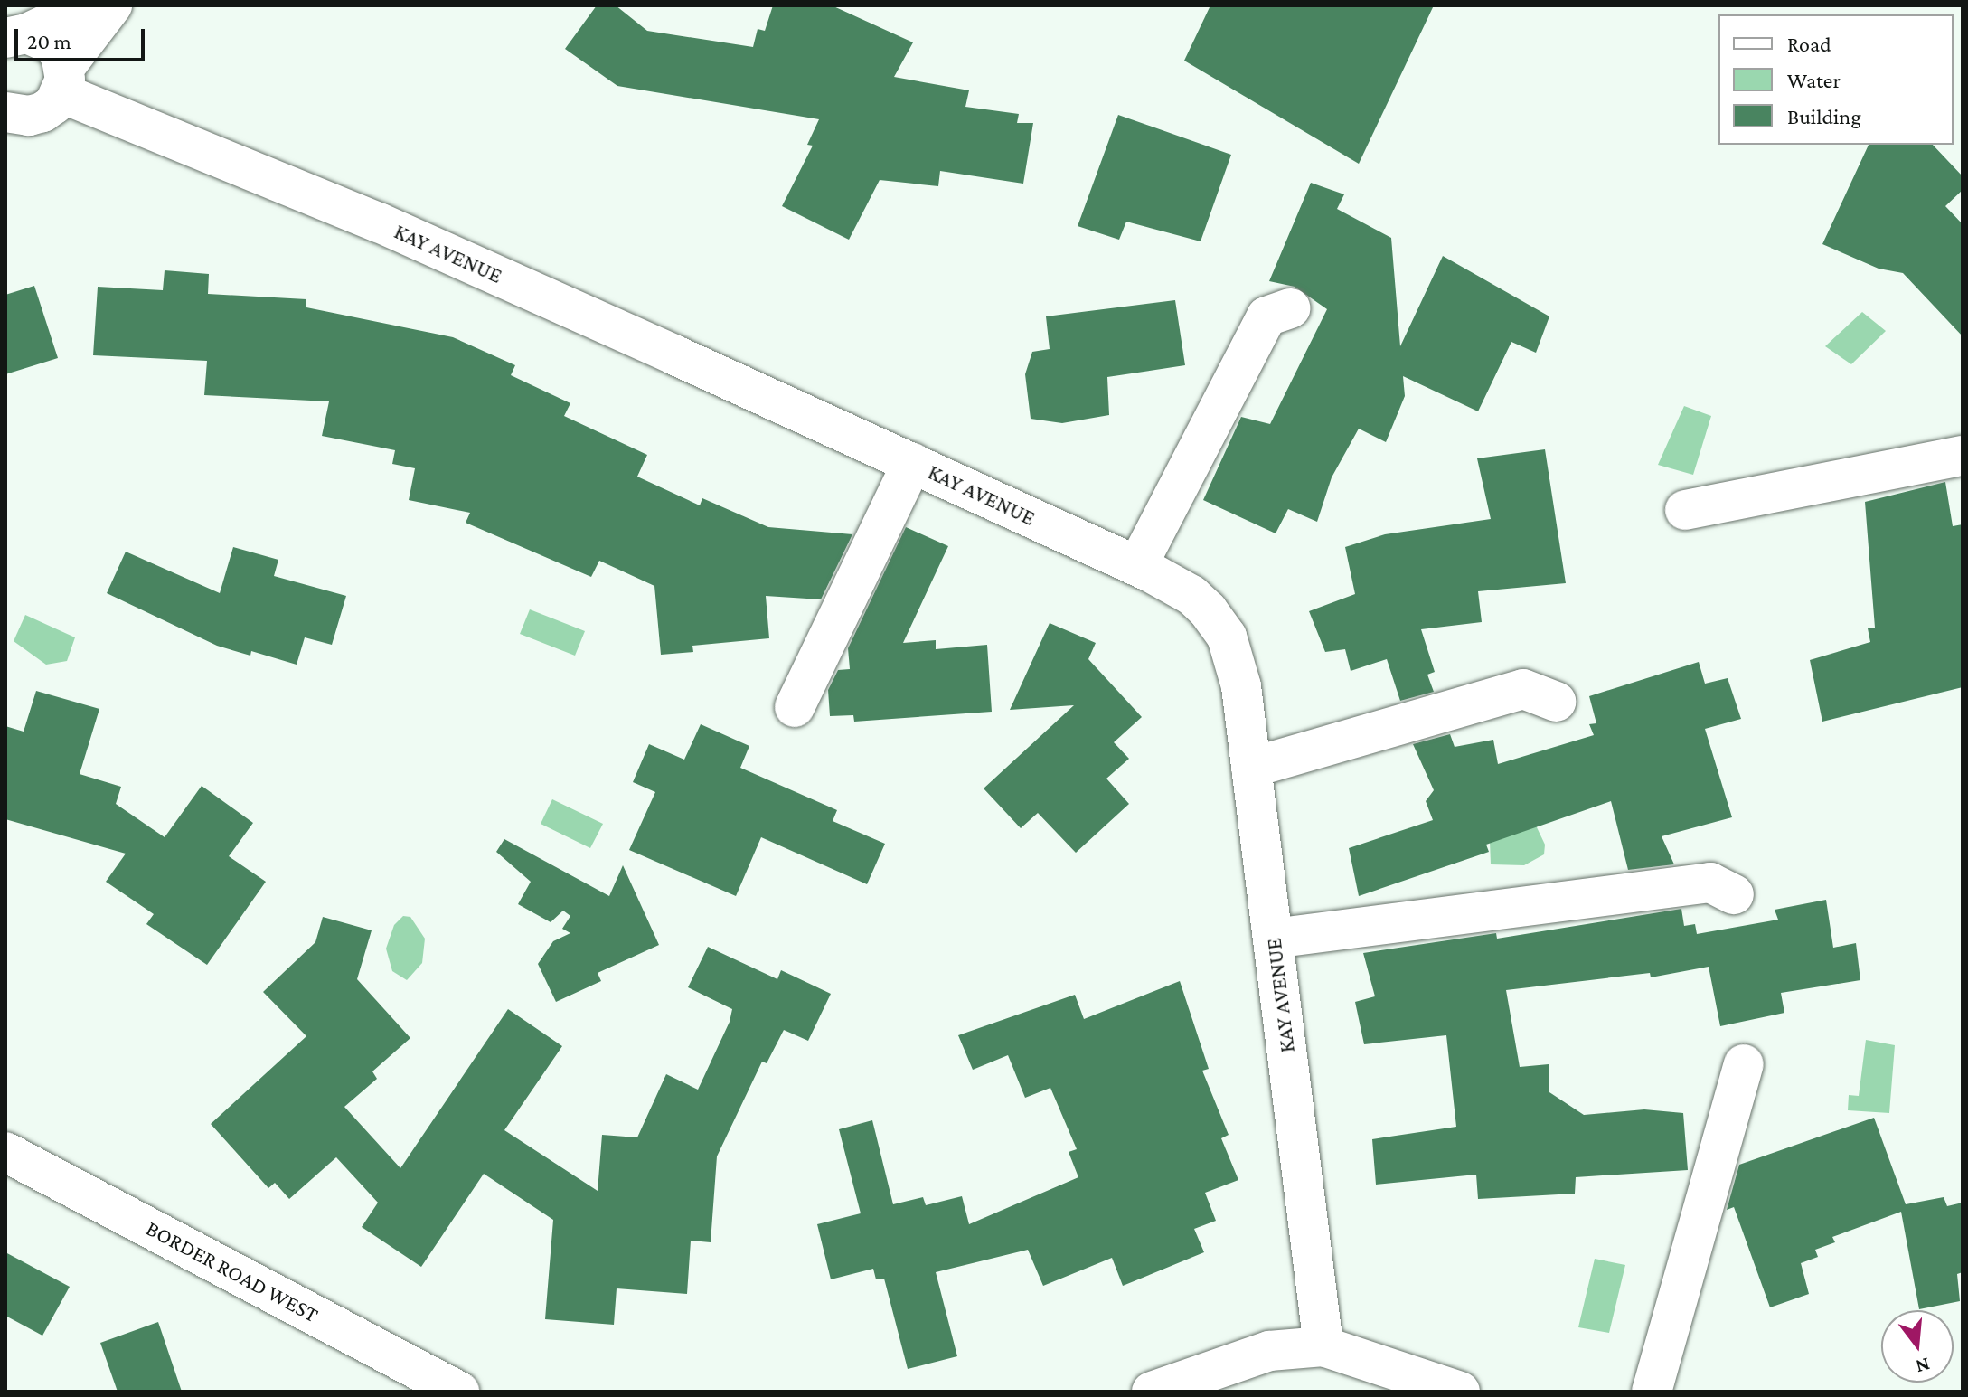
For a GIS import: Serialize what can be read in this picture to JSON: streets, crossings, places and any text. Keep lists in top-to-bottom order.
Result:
{
  "streets": {
    "street": ["KAY AVENUE", "BORDER ROAD WEST"]
  },
  "legend": ["Road", "Water", "Building"],
  "scale_bar": "20 m",
  "north": "bottom"
}
